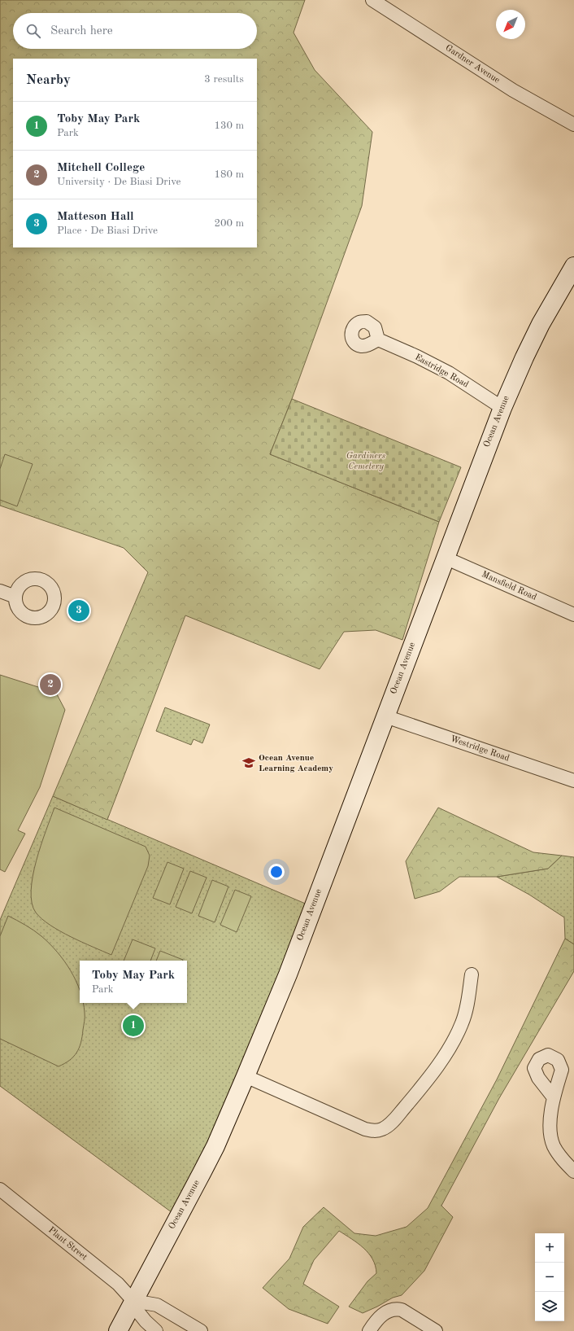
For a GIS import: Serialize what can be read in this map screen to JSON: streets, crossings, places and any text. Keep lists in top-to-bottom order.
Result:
{
  "streets": {
    "main road": ["Ocean Avenue"],
    "street": [
      "Gardner Avenue",
      "Eastridge Road",
      "Mansfield Road",
      "Westridge Road",
      "Plant Street"
    ]
  },
  "crossings": [
    ["Eastridge Road", "Ocean Avenue"],
    ["Ocean Avenue", "Mansfield Road"],
    ["Ocean Avenue", "Westridge Road"],
    ["Ocean Avenue", "Plant Street"]
  ],
  "parks": ["Gardiners Cemetery"],
  "places": {
    "school or university": ["Ocean Avenue Learning Academy"]
  },
  "north": "bottom left",
  "page": {
    "search": "Search here",
    "heading": ["Nearby", "3 results"],
    "list": [
      {
        "mark": "1",
        "name": "Toby May Park",
        "note": "Park",
        "value": "130 m"
      },
      {
        "mark": "2",
        "name": "Mitchell College",
        "note": "University · De Biasi Drive",
        "value": "180 m"
      },
      {
        "mark": "3",
        "name": "Matteson Hall",
        "note": "Place · De Biasi Drive",
        "value": "200 m"
      }
    ],
    "pins": ["3", "2", "1"],
    "popup": ["Toby May Park", "Park"],
    "map_buttons": ["+", "−"]
  }
}
